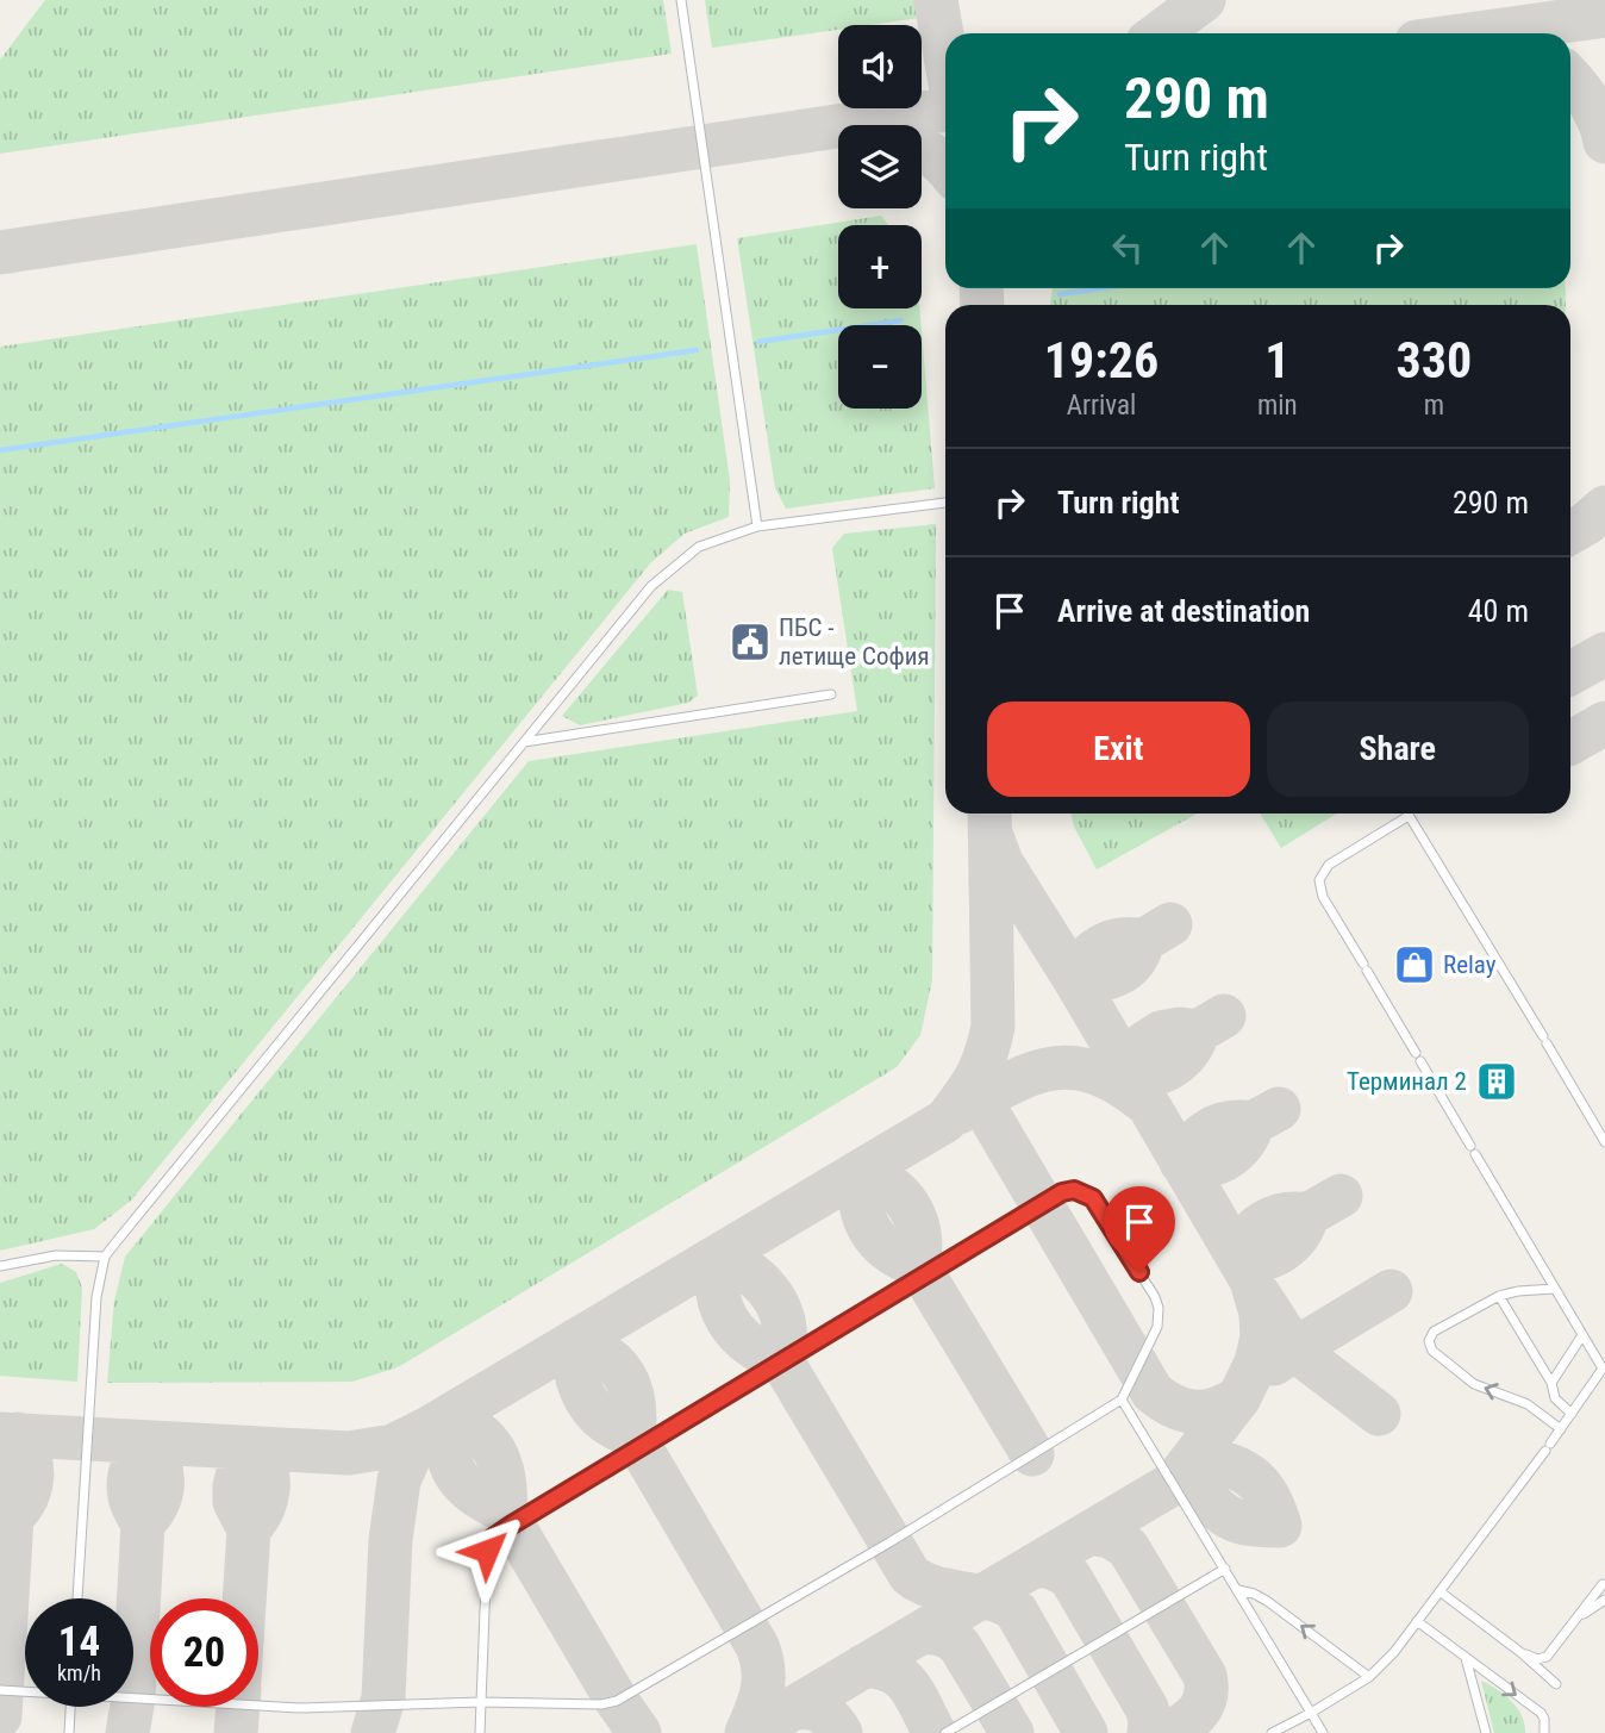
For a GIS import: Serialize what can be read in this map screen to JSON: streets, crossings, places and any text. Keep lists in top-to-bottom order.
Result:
{
  "places": {
    "public building": ["ПБС - летище София"],
    "shop": ["Relay"],
    "building": ["Терминал 2"]
  },
  "page": {
    "map_buttons": ["+", "−"],
    "turn": ["290 m", "Turn right"],
    "eta": [
      "19:26",
      "Arrival",
      "1",
      "min",
      "330",
      "m"
    ],
    "list": [
      {
        "name": "Turn right",
        "value": "290 m"
      },
      {
        "name": "Arrive at destination",
        "value": "40 m"
      }
    ],
    "buttons": ["Exit", "Share"],
    "speed": "14 km/h",
    "limit": "20"
  }
}
